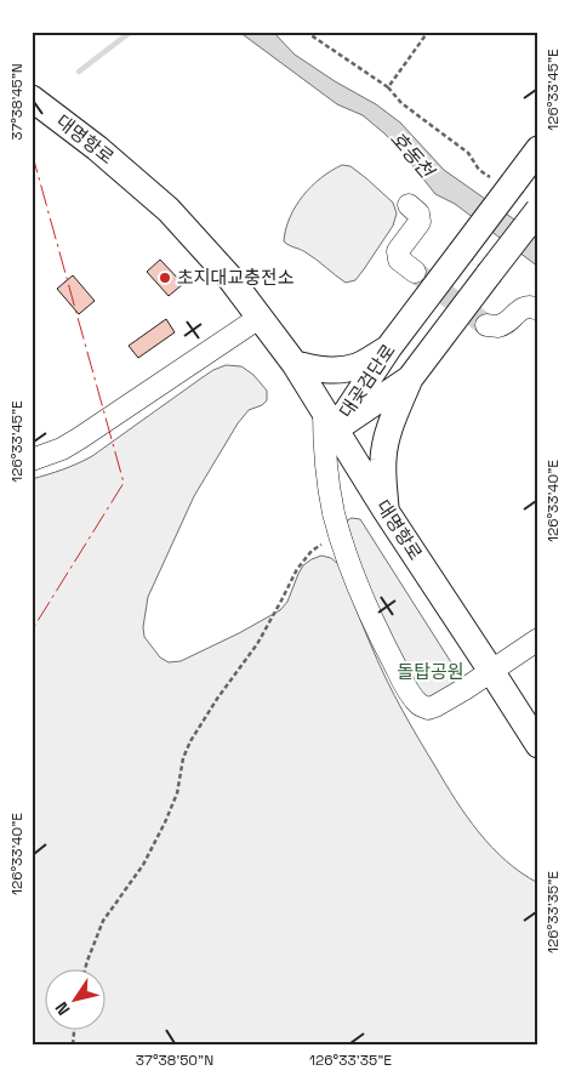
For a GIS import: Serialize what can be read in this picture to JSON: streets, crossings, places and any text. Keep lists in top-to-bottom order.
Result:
{
  "streets": {
    "main road": ["대명항로", "대곶검단로"]
  },
  "crossings": [
    ["대명항로", "대곶검단로"]
  ],
  "water": ["호동천"],
  "parks": ["돌탑공원"],
  "places": ["초지대교충전소"],
  "north": "bottom left",
  "coordinates": [
    "126°33'45\"E",
    "37°38'45\"N",
    "126°33'40\"E",
    "126°33'35\"E",
    "37°38'50\"N"
  ]
}
